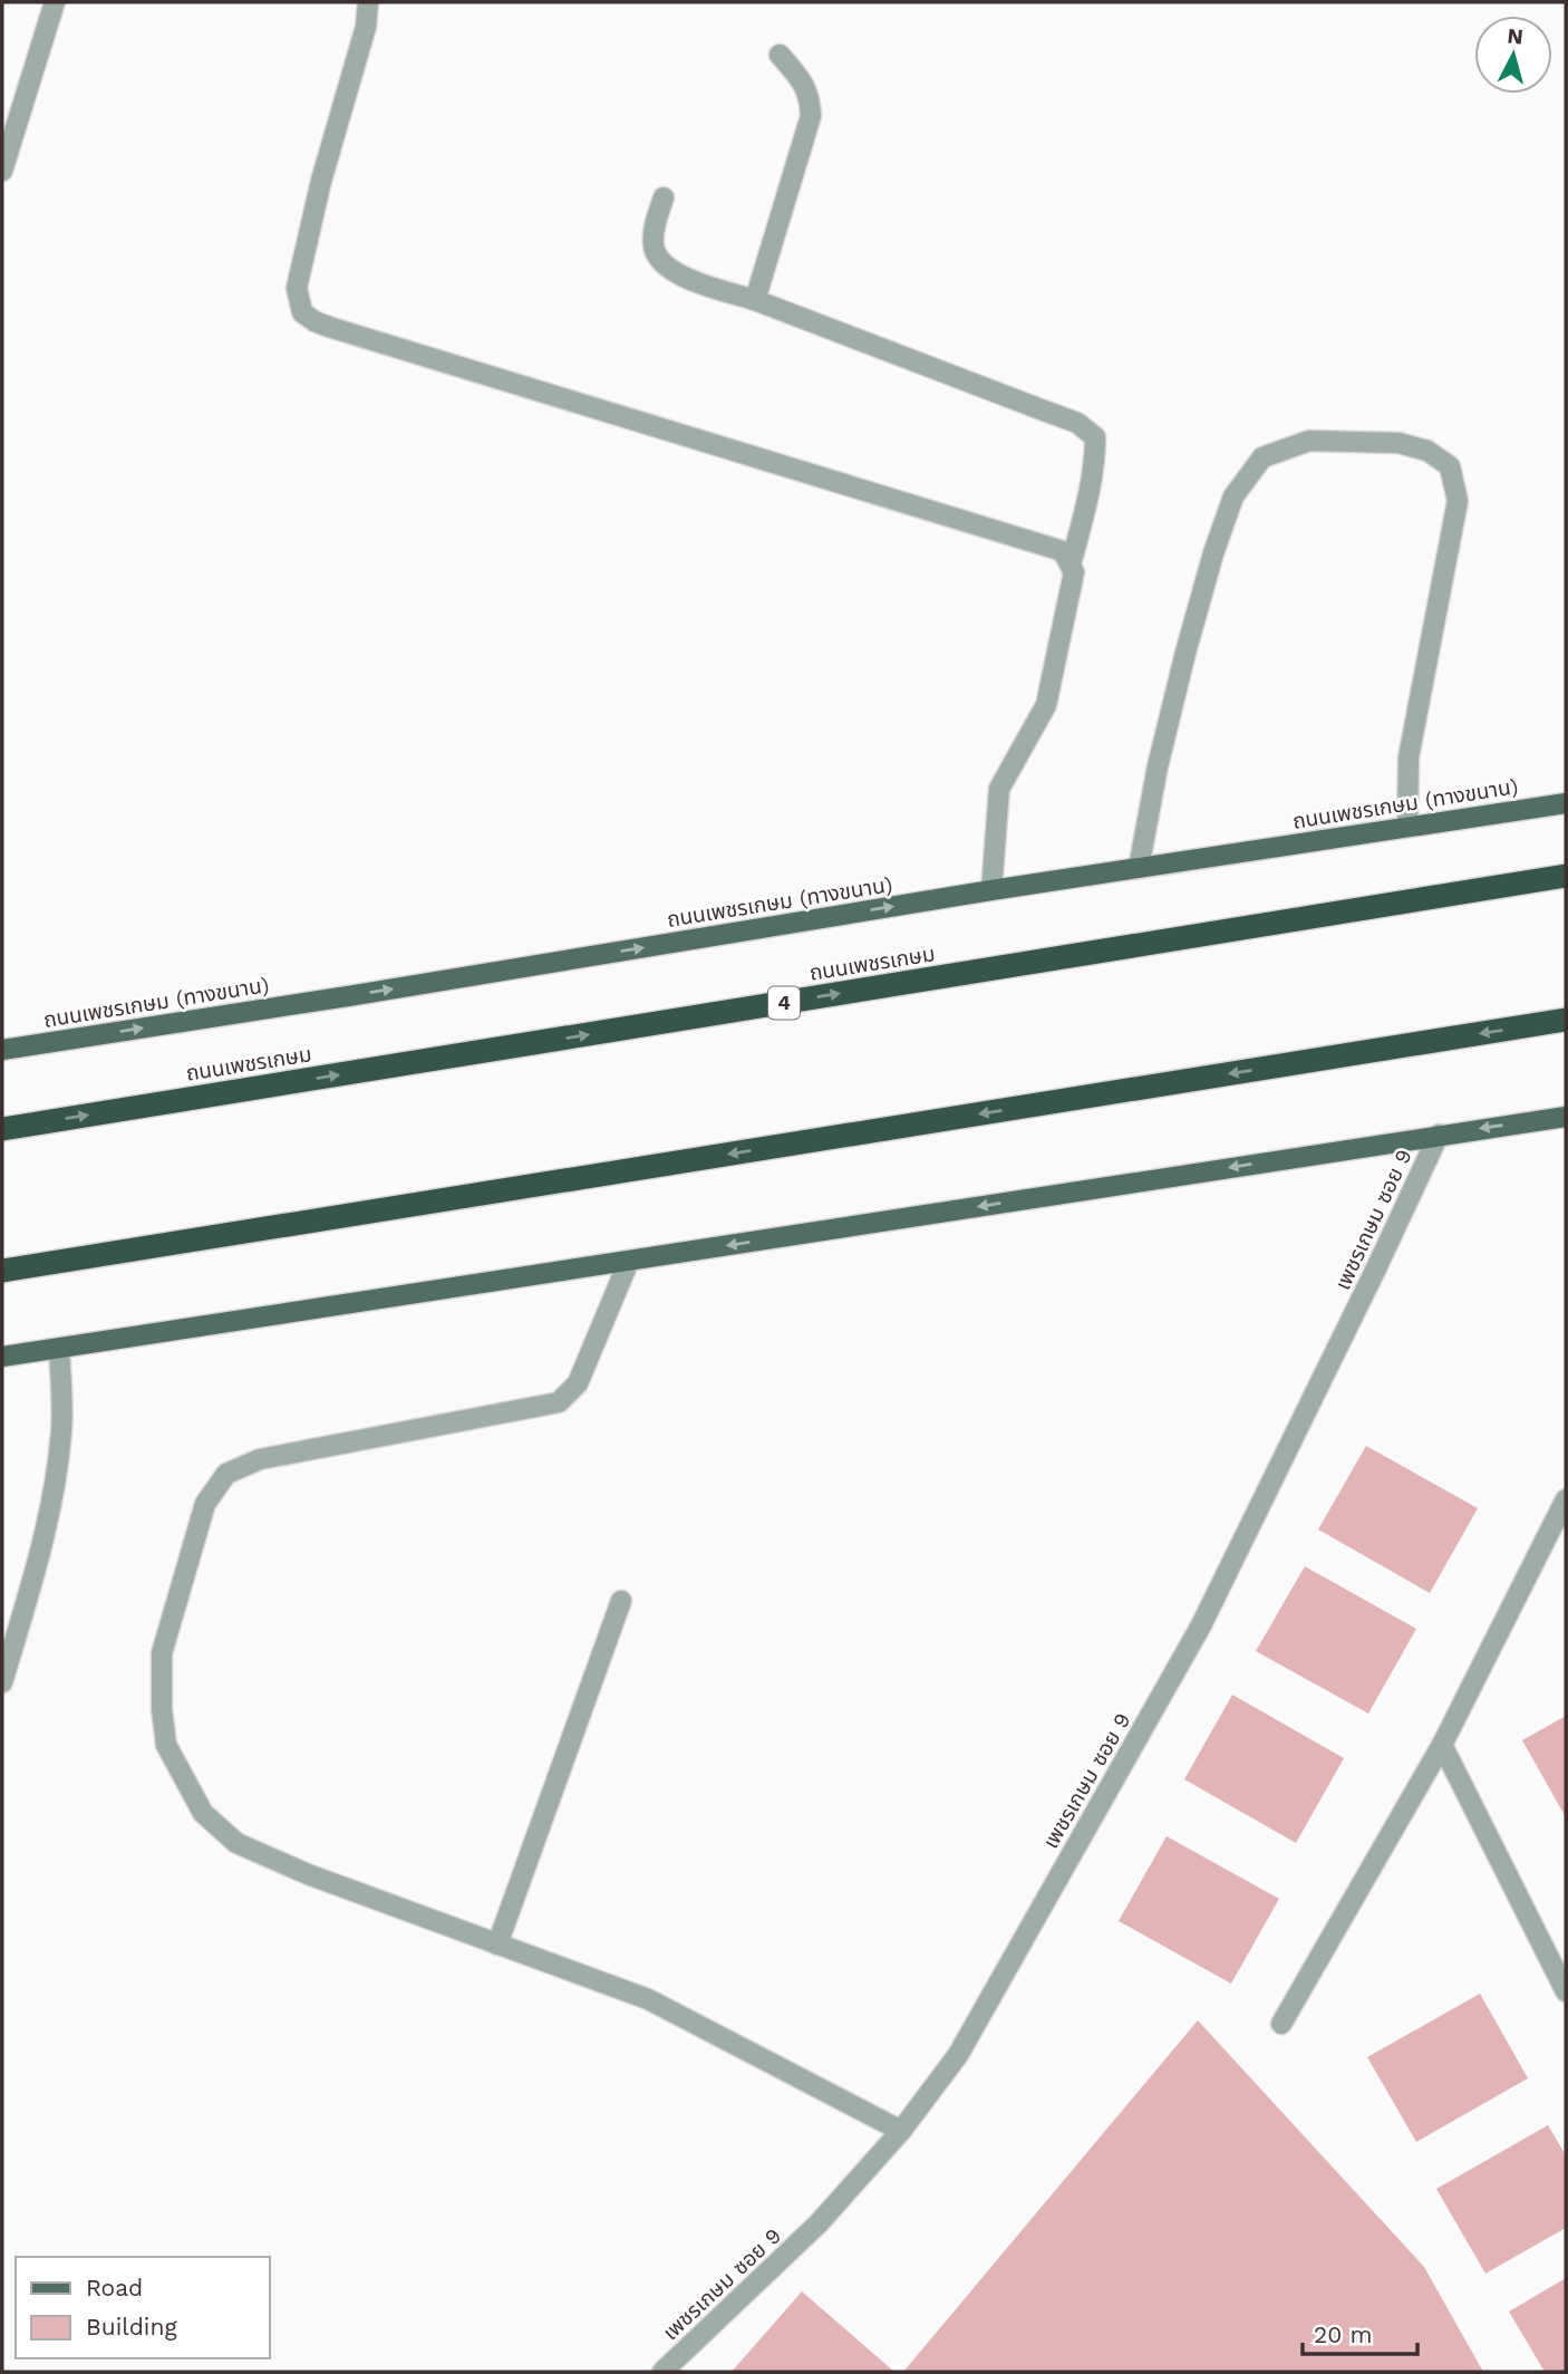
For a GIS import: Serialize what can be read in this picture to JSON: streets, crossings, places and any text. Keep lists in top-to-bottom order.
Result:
{
  "streets": {
    "highway": ["ถนนเพชรเกษม", "4"],
    "main road": ["ถนนเพชรเกษม (ทางขนาน)"],
    "street": ["เพชรเกษม ซอย 9"]
  },
  "one_way": ["ถนนเพชรเกษม (ทางขนาน)"],
  "legend": ["Road", "Building"],
  "scale_bar": "20 m",
  "north": "top"
}
